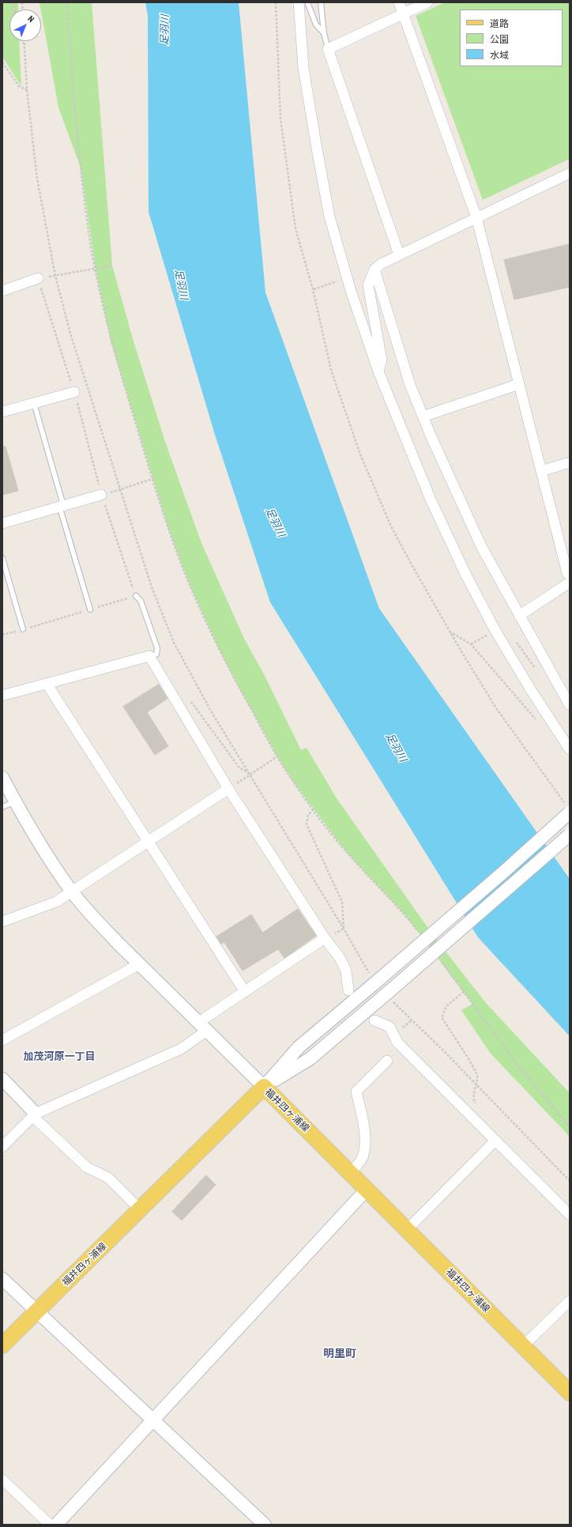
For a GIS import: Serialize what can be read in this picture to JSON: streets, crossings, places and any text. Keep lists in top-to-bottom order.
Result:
{
  "streets": {
    "main road": ["福井四ヶ浦線"]
  },
  "districts": ["加茂河原一丁目", "明里町"],
  "water": ["足羽川"],
  "legend": ["道路", "公園", "水域"],
  "north": "top right"
}
